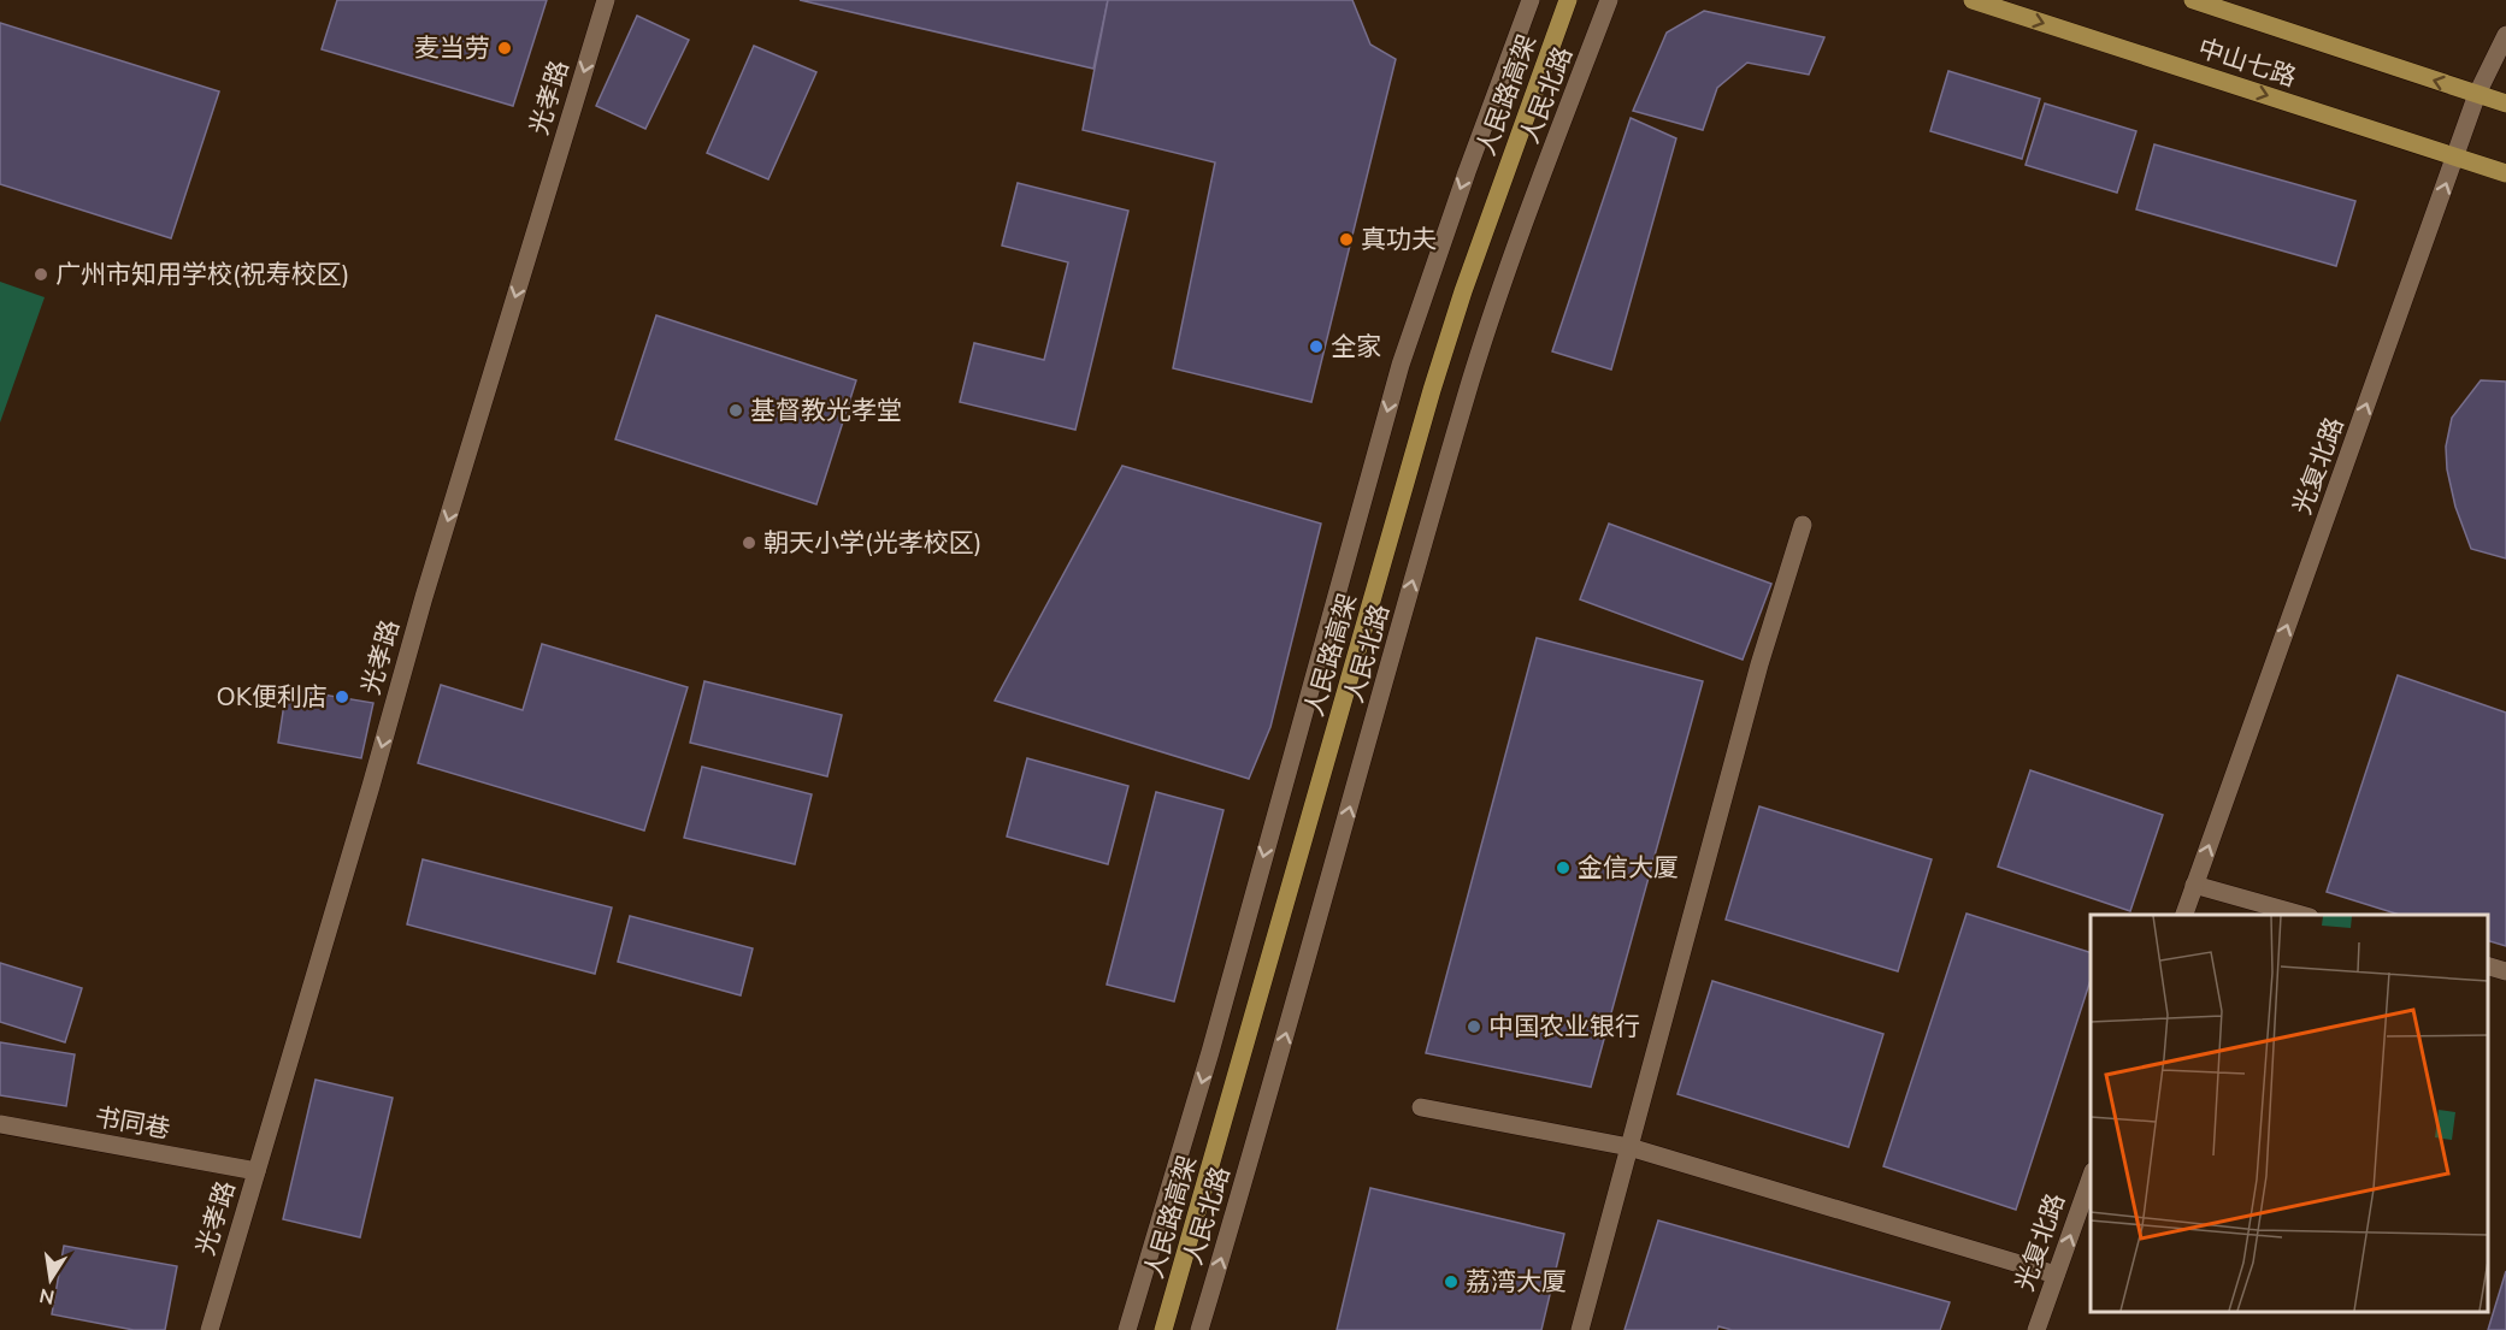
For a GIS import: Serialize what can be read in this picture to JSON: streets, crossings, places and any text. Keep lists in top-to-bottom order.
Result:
{
  "streets": {
    "main road": [
      "中山七路",
      "人民路高架",
      "人民北路",
      "光孝路",
      "光复北路",
      "书同巷"
    ]
  },
  "crossings": [
    ["中山七路", "光复北路"],
    ["光孝路", "书同巷"]
  ],
  "one_way": ["光孝路", "光复北路"],
  "places": [
    "麦当劳",
    "真功夫",
    "广州市知用学校(祝寿校区)",
    "全家",
    "基督教光孝堂",
    "朝天小学(光孝校区)",
    "OK便利店",
    "金信大厦",
    "中国农业银行",
    "荔湾大厦"
  ],
  "north": "bottom"
}
